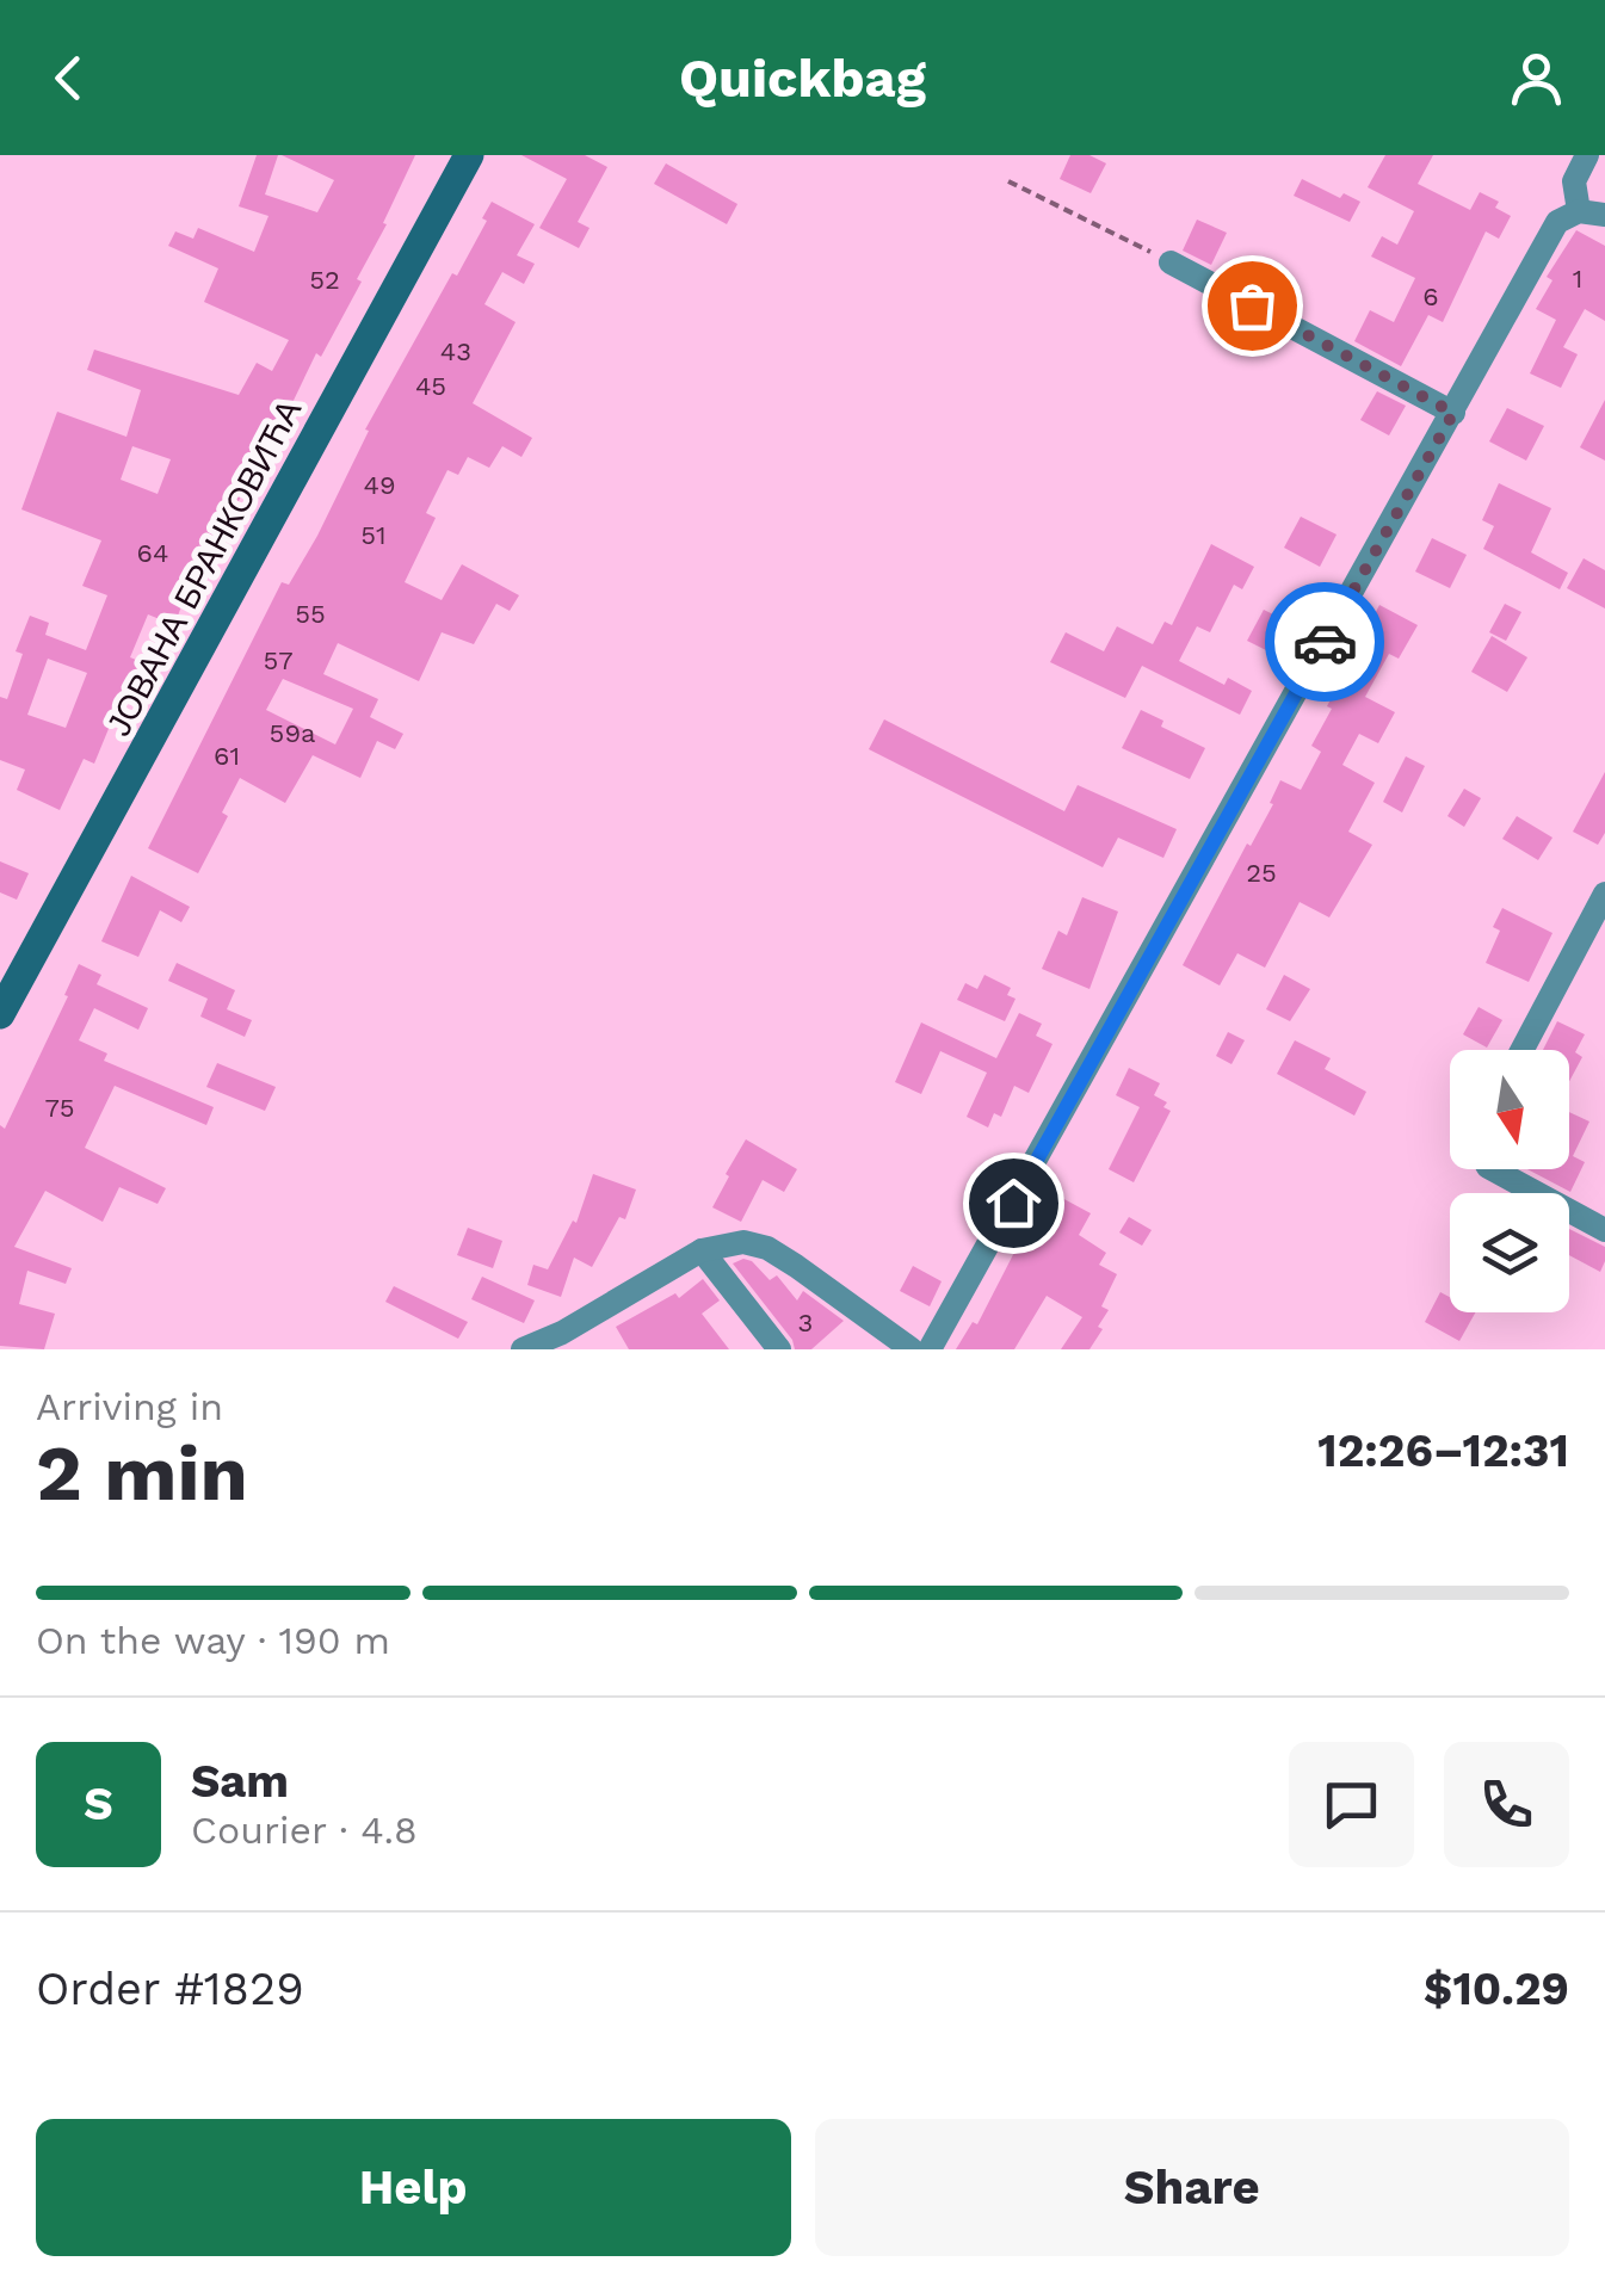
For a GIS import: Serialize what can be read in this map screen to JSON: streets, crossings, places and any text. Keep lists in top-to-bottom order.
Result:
{
  "streets": {
    "main road": ["ЈОВАНА БРАНКОВИЋА"]
  },
  "house_numbers": [
    "1",
    "52",
    "6",
    "43",
    "45",
    "49",
    "51",
    "64",
    "55",
    "57",
    "59a",
    "61",
    "25",
    "75",
    "3"
  ],
  "north": "bottom",
  "page": {
    "header": "Quickbag",
    "heading": ["2 min", "Arriving in", "12:26–12:31"],
    "panel": [
      "Sam",
      "Courier · 4.8",
      "Order #1829",
      "$10.29"
    ],
    "bar": "On the way · 190 m",
    "round": "S",
    "buttons": ["Help", "Share"]
  }
}
